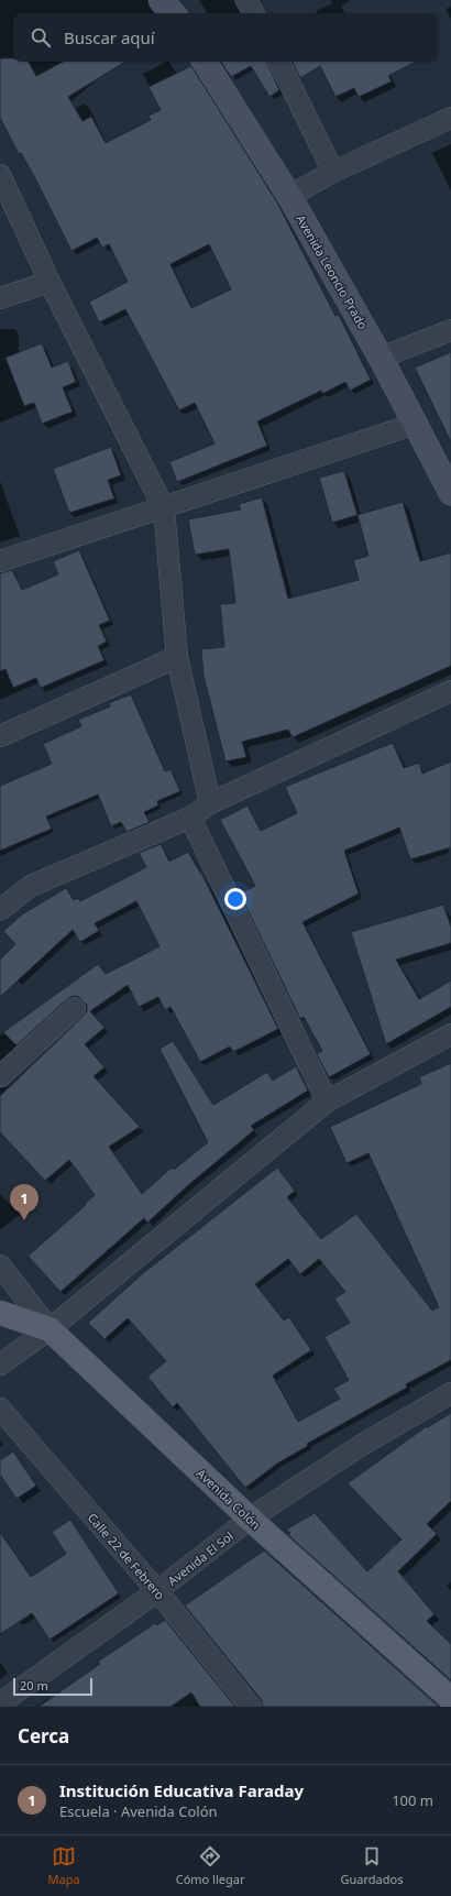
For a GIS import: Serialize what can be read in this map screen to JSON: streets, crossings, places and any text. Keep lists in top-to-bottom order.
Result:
{
  "streets": {
    "main road": ["Avenida Leoncio Prado", "Avenida Colón"],
    "street": ["Calle 22 de Febrero", "Avenida El Sol"]
  },
  "crossings": [
    ["Avenida Colón", "Avenida El Sol"],
    ["Calle 22 de Febrero", "Avenida El Sol"]
  ],
  "scale_bar": "20 m",
  "page": {
    "search": "Buscar aquí",
    "pins": "1",
    "scale": "20 m",
    "heading": "Cerca",
    "list": [
      {
        "mark": "1",
        "name": "Institución Educativa Faraday",
        "note": "Escuela · Avenida Colón",
        "value": "100 m"
      }
    ],
    "nav": ["Mapa", "Cómo llegar", "Guardados"]
  }
}
